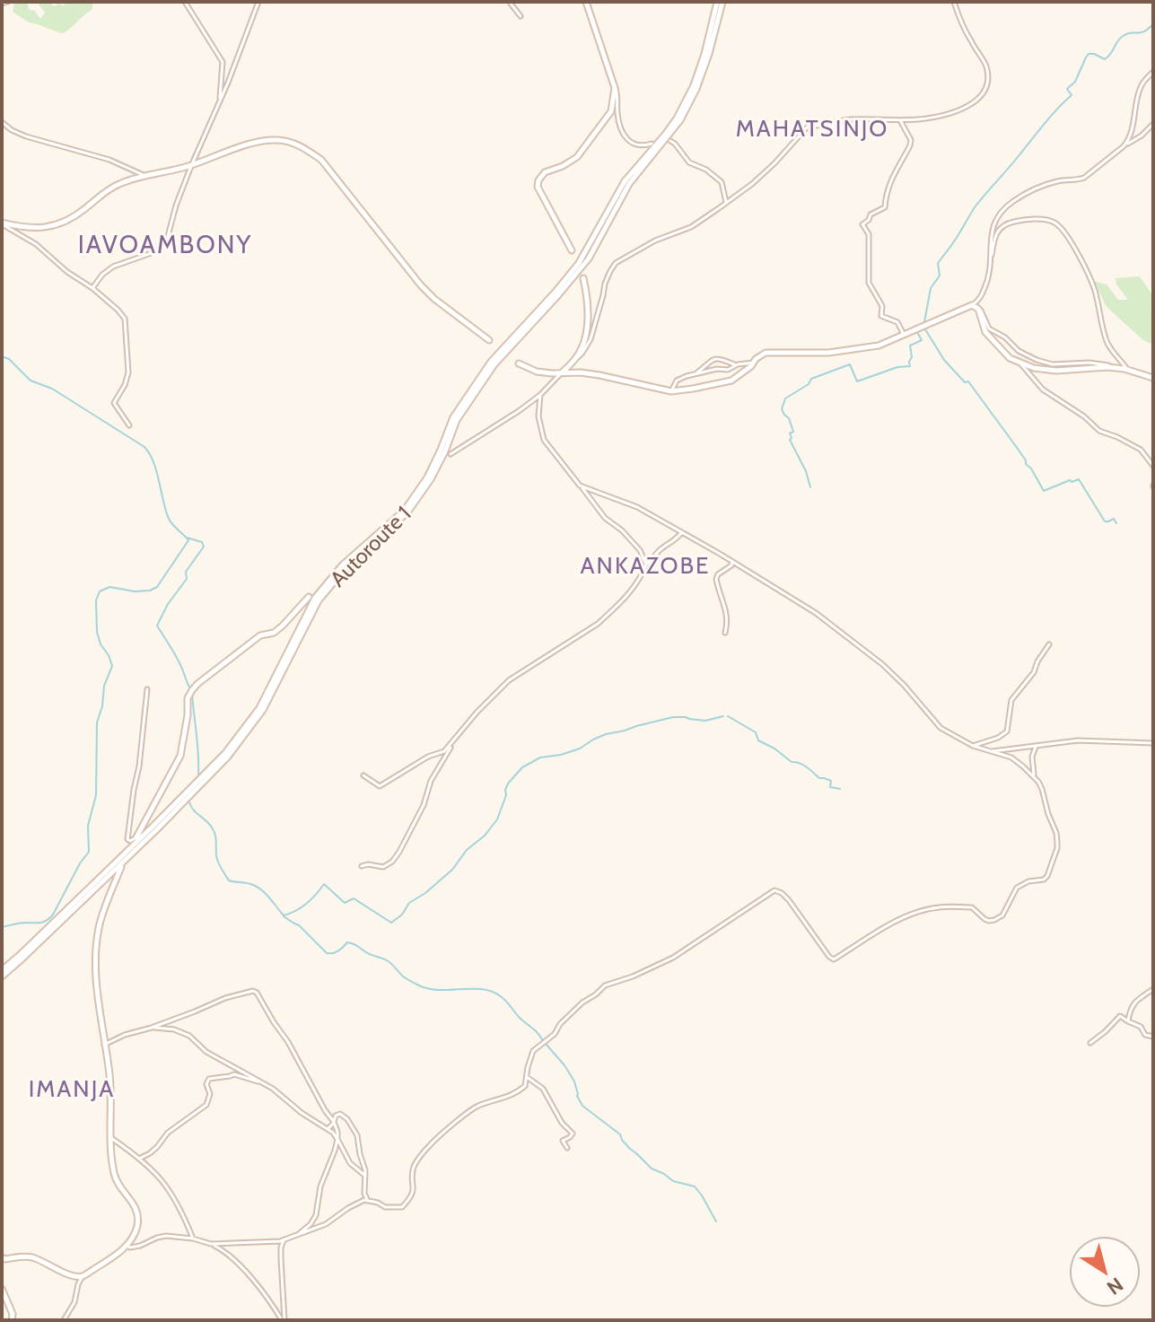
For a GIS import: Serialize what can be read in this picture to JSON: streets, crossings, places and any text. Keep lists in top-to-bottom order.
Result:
{
  "streets": {
    "street": ["Autoroute 1"]
  },
  "districts": [
    "MAHATSINJO",
    "IAVOAMBONY",
    "ANKAZOBE",
    "IMANJA"
  ],
  "north": "bottom right"
}
